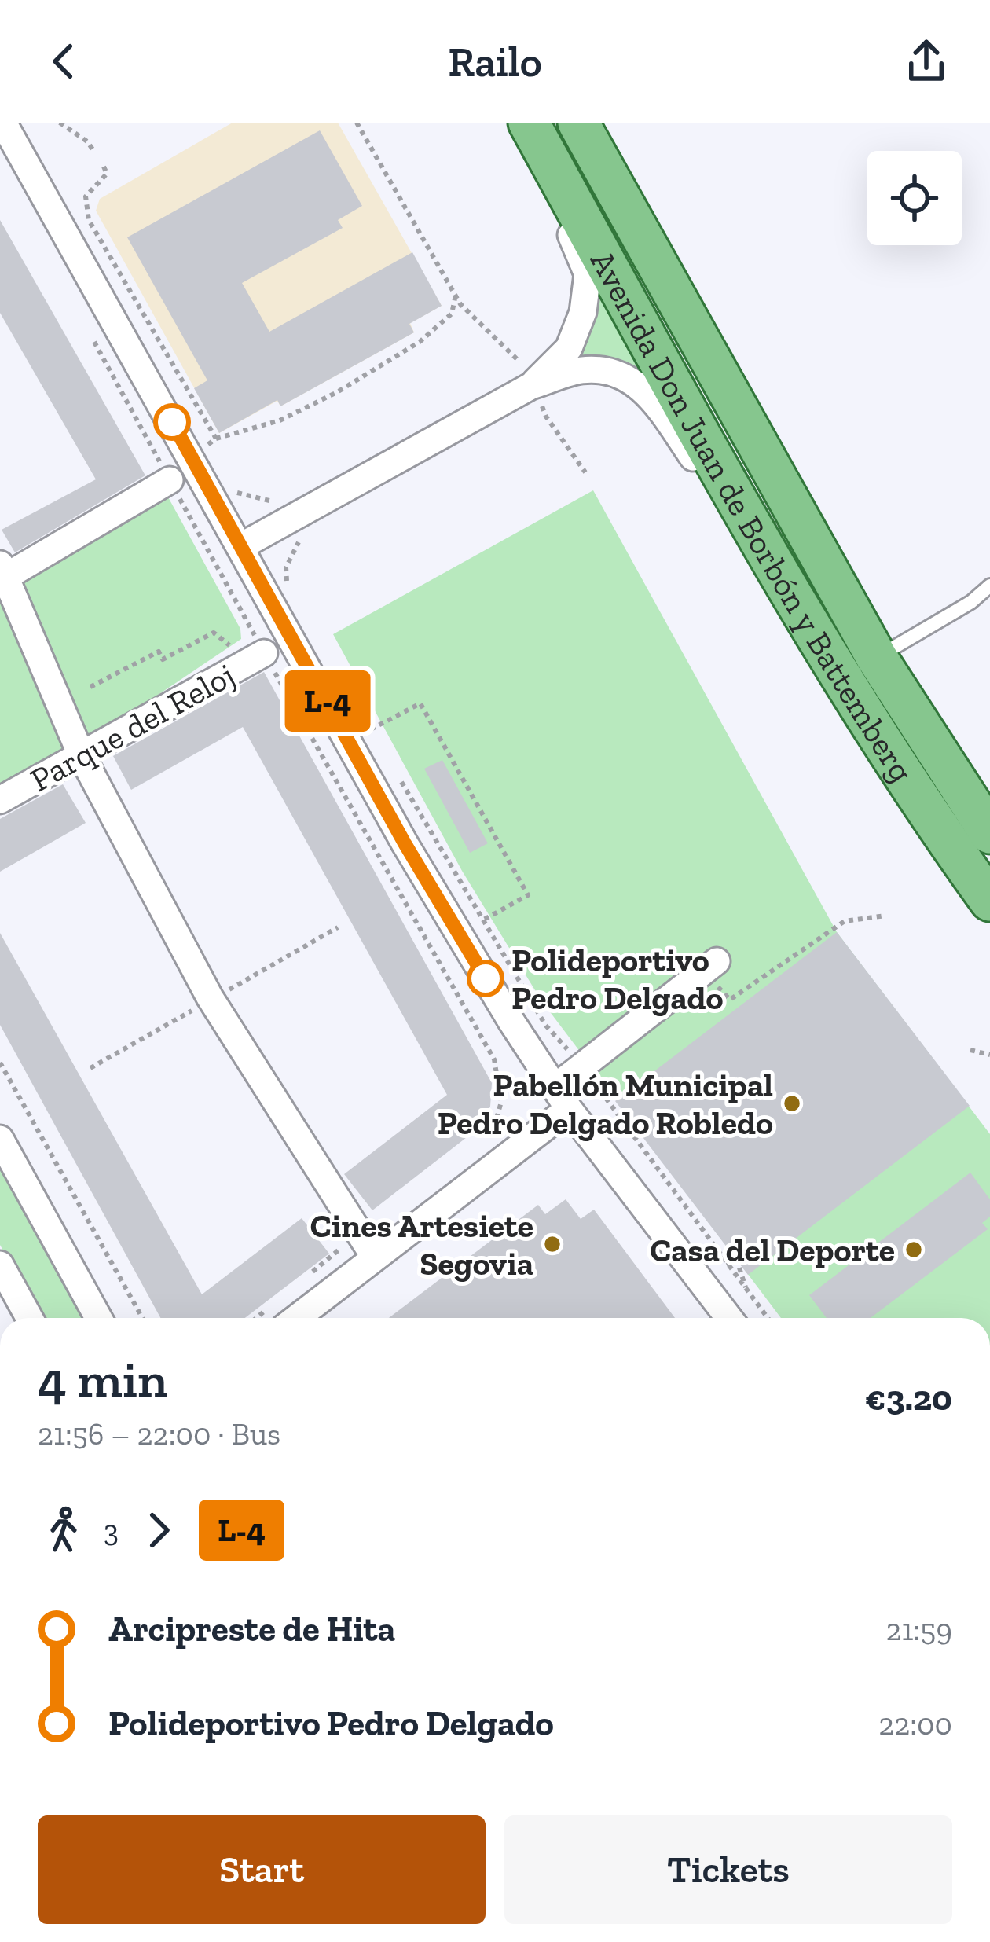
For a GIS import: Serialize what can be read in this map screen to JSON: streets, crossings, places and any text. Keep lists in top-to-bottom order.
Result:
{
  "streets": {
    "main road": ["Avenida Don Juan de Borbón y Battemberg"],
    "street": ["Parque del Reloj"]
  },
  "places": [
    "Polideportivo Pedro Delgado",
    "Pabellón Municipal Pedro Delgado Robledo",
    "Cines Artesiete Segovia",
    "Casa del Deporte"
  ],
  "lines": ["bus line L-4"],
  "page": {
    "header": "Railo",
    "on_map": "L-4",
    "heading": ["4 min", "21:56 – 22:00 · Bus", "€3.20"],
    "legs": ["3", "L-4"],
    "list": [
      {
        "name": "Arcipreste de Hita",
        "value": "21:59"
      },
      {
        "name": "Polideportivo Pedro Delgado",
        "value": "22:00"
      }
    ],
    "buttons": ["Start", "Tickets"]
  }
}
